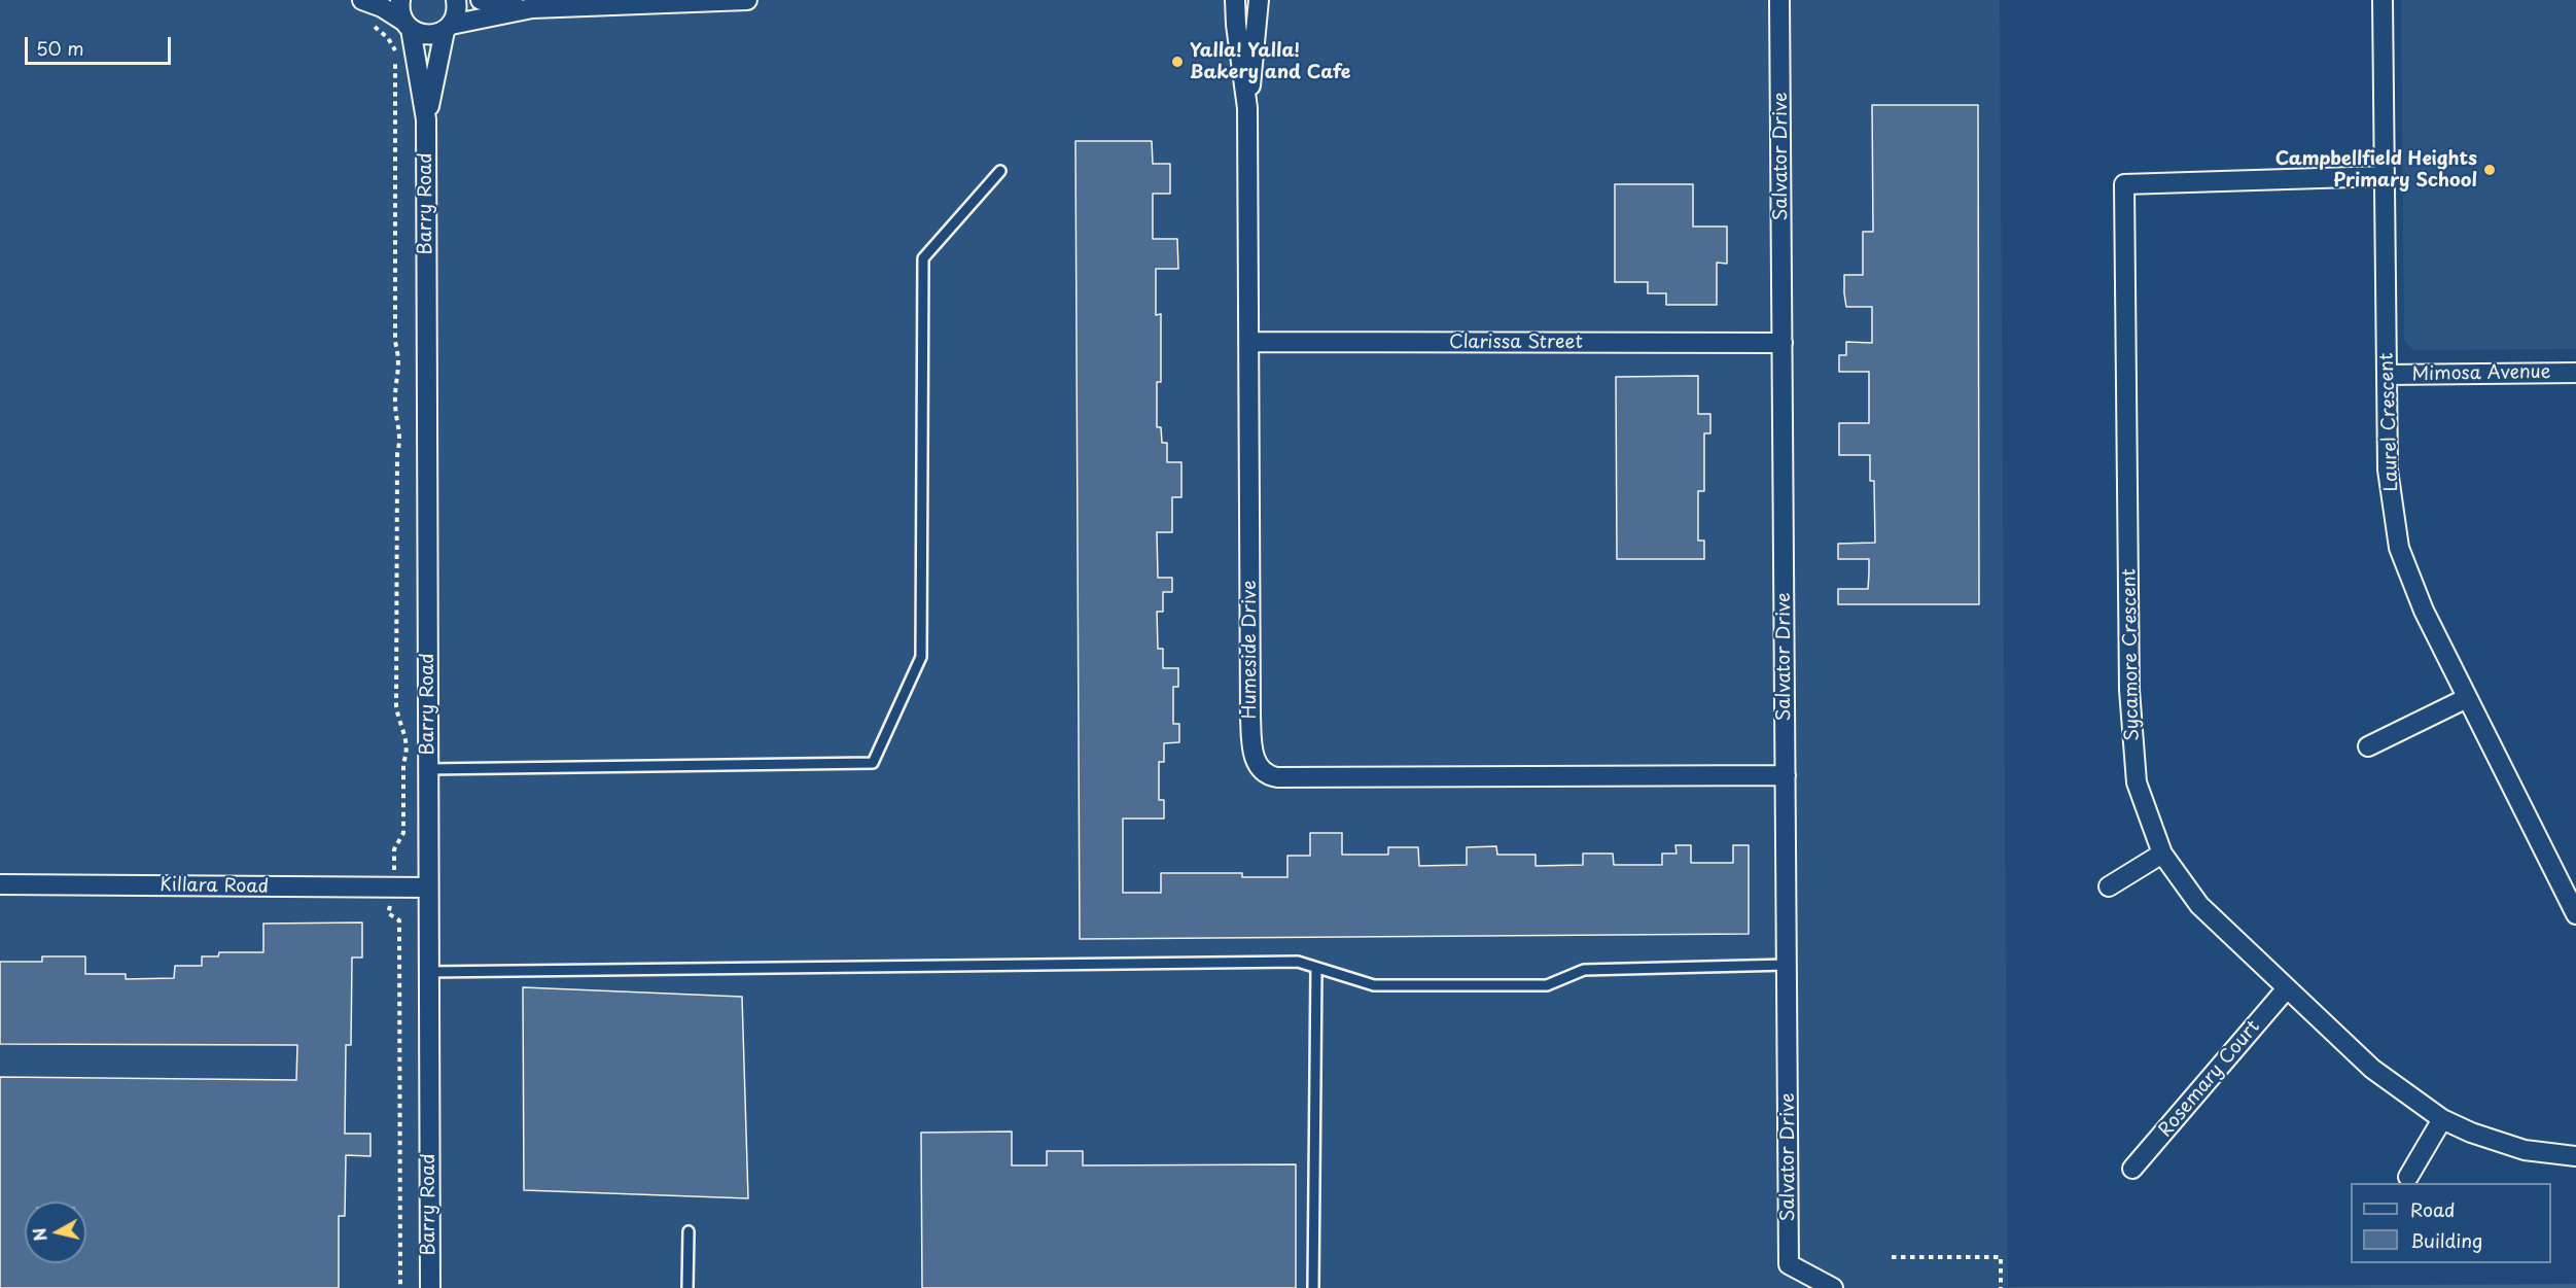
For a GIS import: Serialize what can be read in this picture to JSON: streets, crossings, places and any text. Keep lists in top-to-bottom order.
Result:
{
  "streets": {
    "street": [
      "Salvator Drive",
      "Barry Road",
      "Clarissa Street",
      "Mimosa Avenue",
      "Laurel Crescent",
      "Humeside Drive",
      "Sycamore Crescent",
      "Killara Road",
      "Rosemary Court"
    ]
  },
  "crossings": [
    ["Salvator Drive", "Clarissa Street"],
    ["Salvator Drive", "Humeside Drive"],
    ["Barry Road", "Killara Road"],
    ["Clarissa Street", "Humeside Drive"],
    ["Mimosa Avenue", "Laurel Crescent"],
    ["Laurel Crescent", "Sycamore Crescent"],
    ["Sycamore Crescent", "Rosemary Court"]
  ],
  "places": ["Yalla! Yalla! Bakery and Cafe", "Campbellfield Heights Primary School"],
  "legend": ["Road", "Building"],
  "scale_bar": "50 m",
  "north": "left"
}
